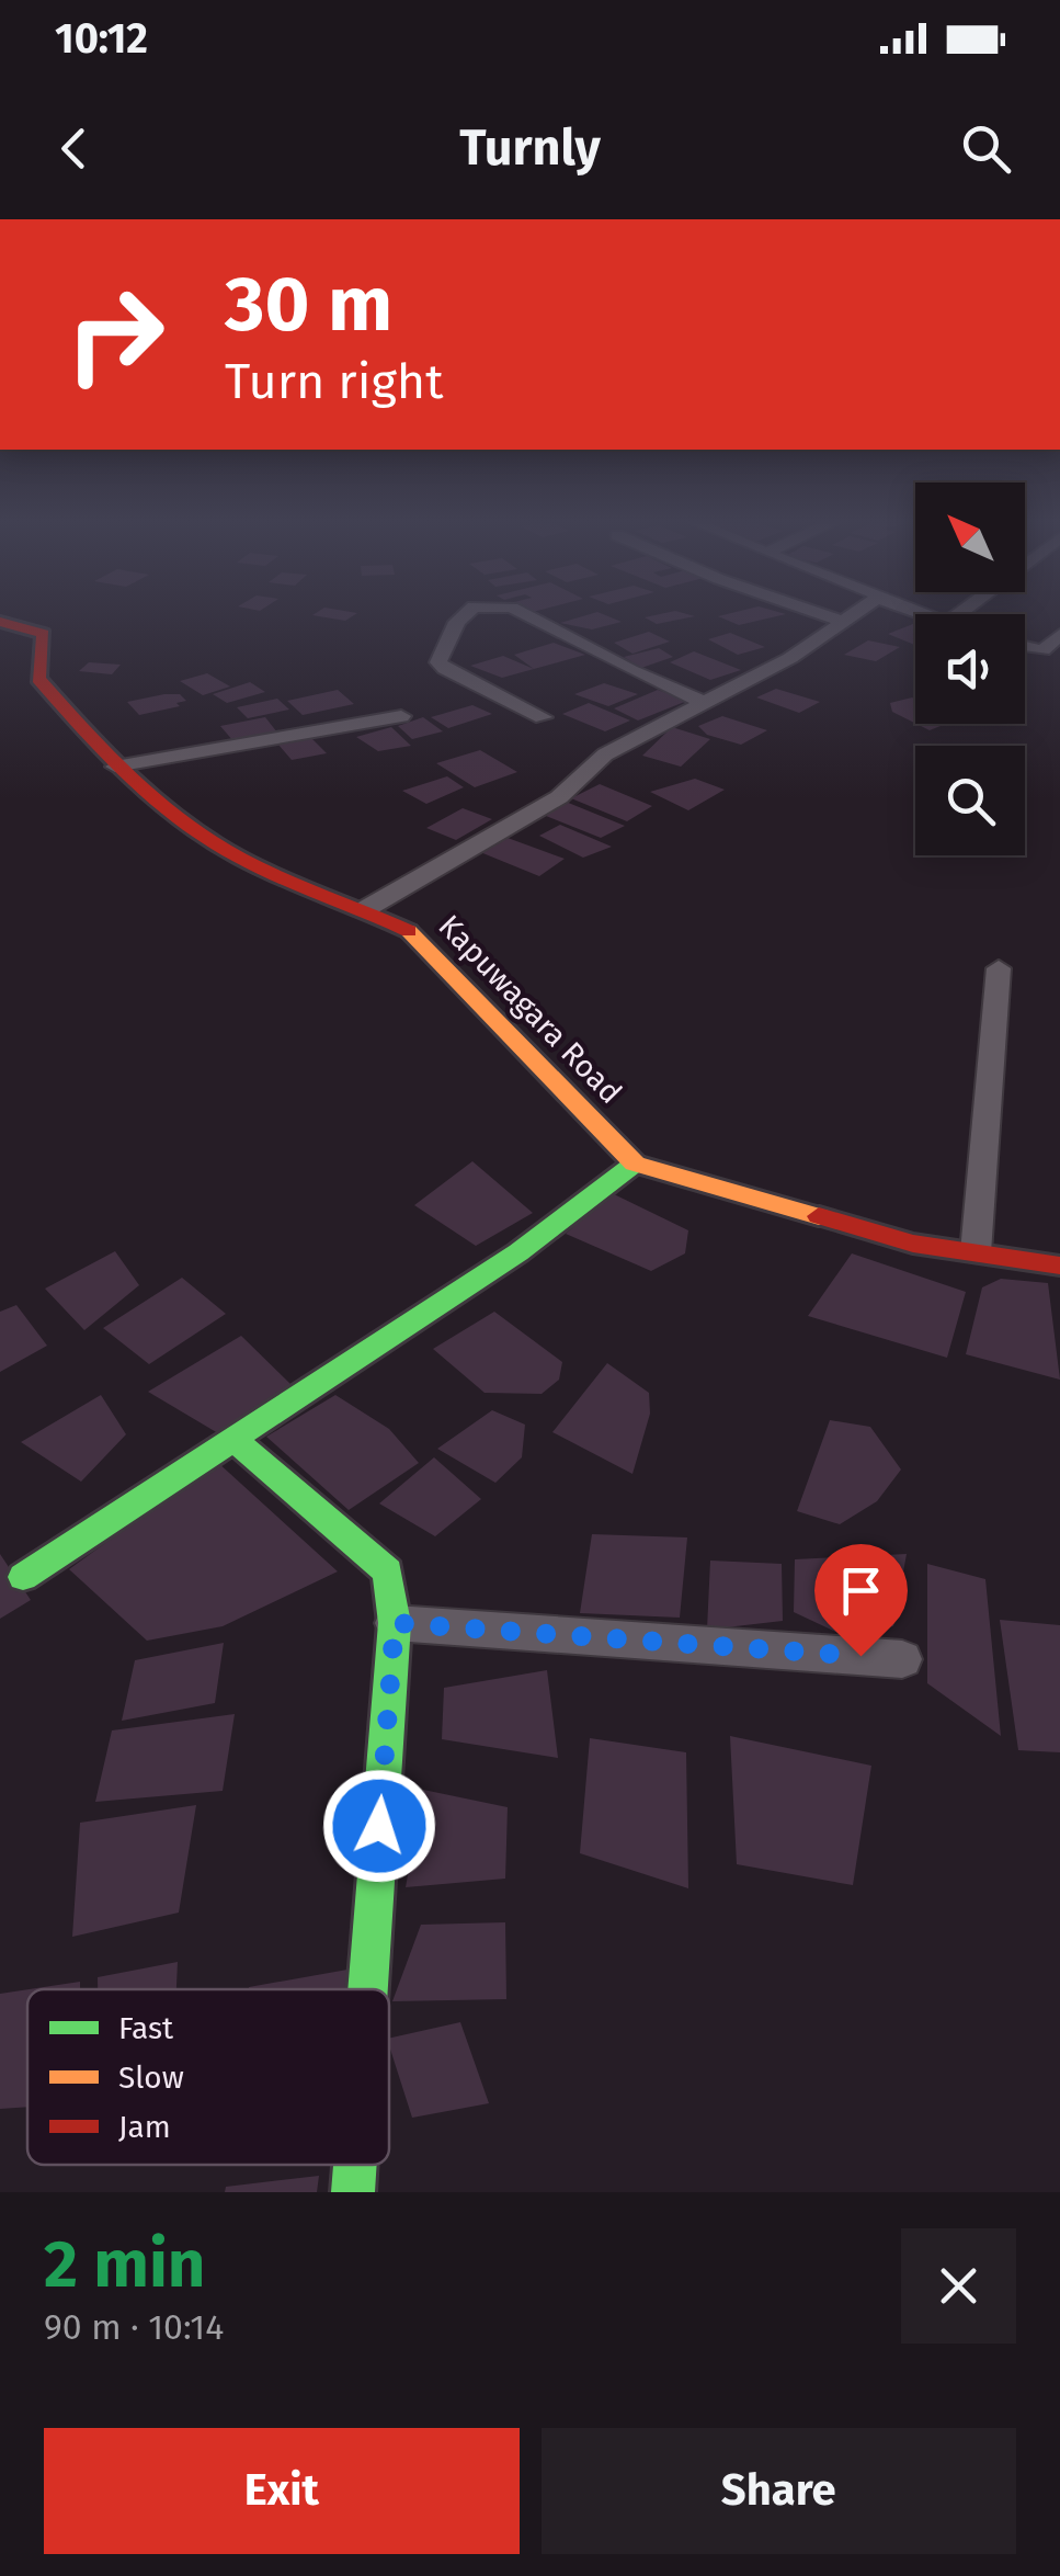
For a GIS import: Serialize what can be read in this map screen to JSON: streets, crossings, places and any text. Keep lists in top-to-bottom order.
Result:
{
  "streets": {
    "street": ["Kapuwagara Road"]
  },
  "legend": ["Fast", "Slow", "Jam"],
  "north": "top left",
  "page": {
    "status": "10:12",
    "header": "Turnly",
    "turn": ["30 m", "Turn right"],
    "heading": ["2 min", "90 m · 10:14"],
    "buttons": ["Exit", "Share"]
  }
}
